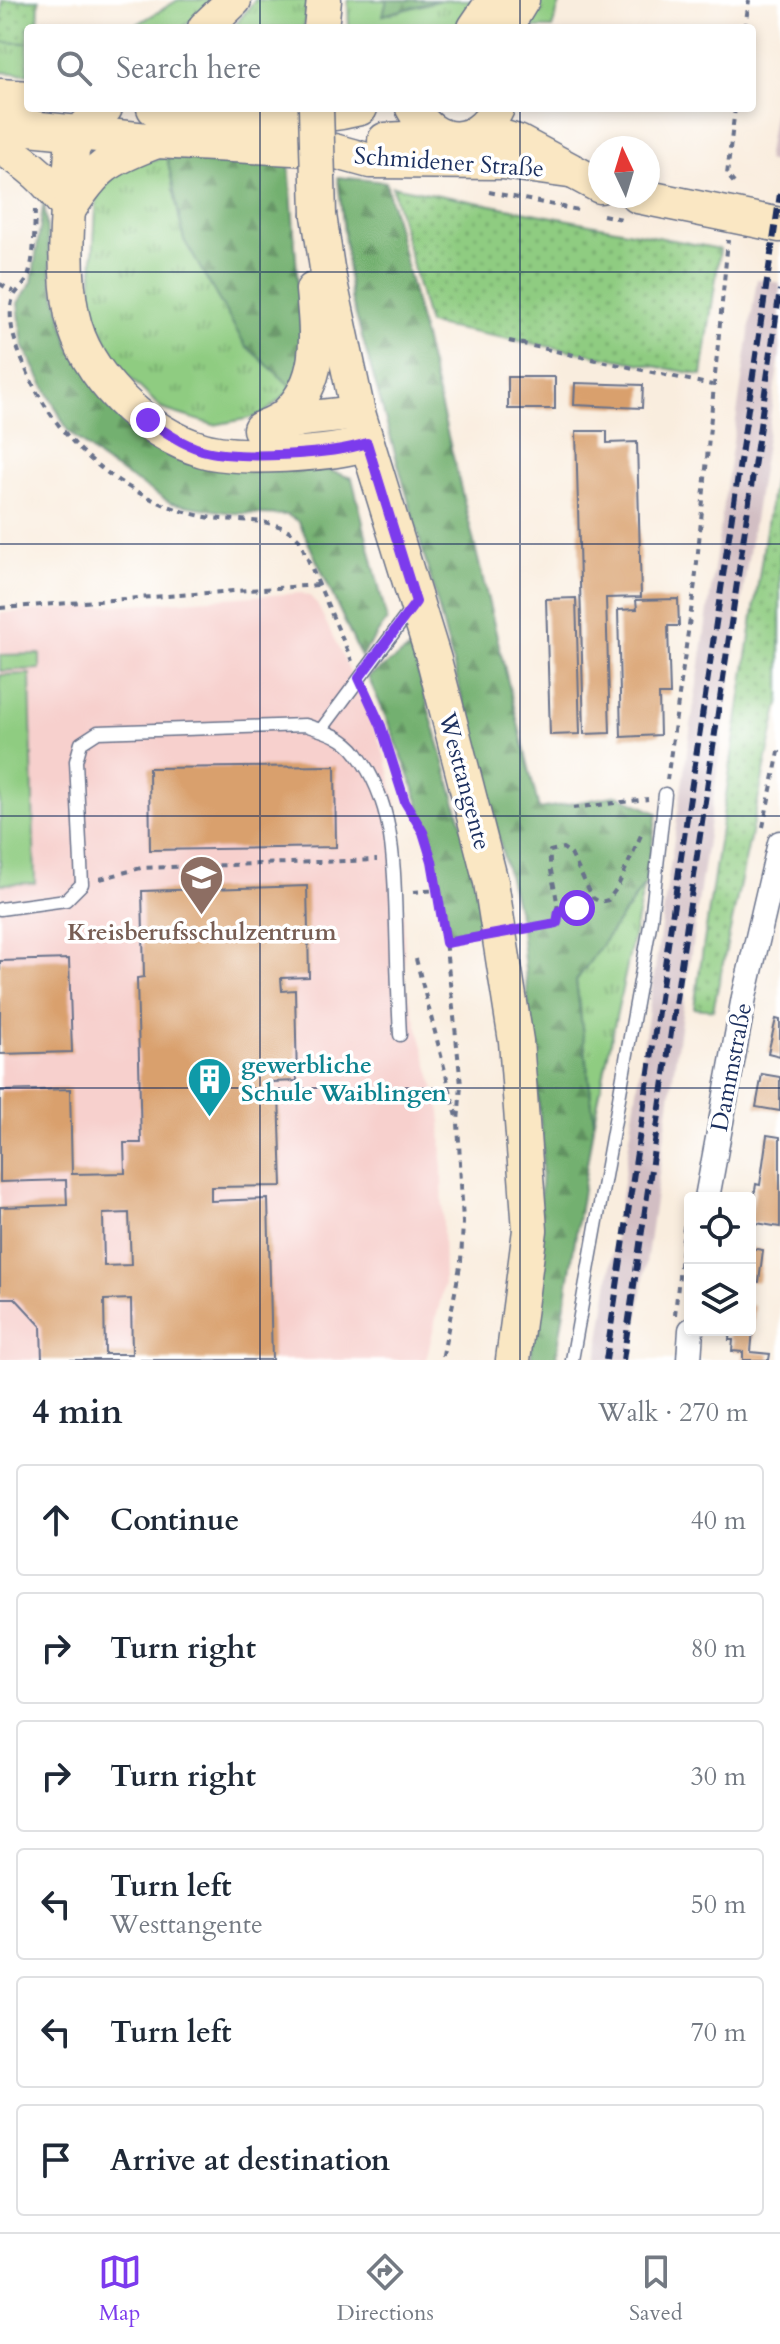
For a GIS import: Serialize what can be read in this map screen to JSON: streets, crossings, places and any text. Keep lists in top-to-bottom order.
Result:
{
  "streets": {
    "main road": ["Schmidener Straße", "Westtangente"],
    "street": ["Dammstraße"]
  },
  "places": {
    "school or university": ["Kreisberufsschulzentrum"],
    "building": ["gewerbliche Schule Waiblingen"]
  },
  "north": "top",
  "page": {
    "search": "Search here",
    "heading": ["4 min", "Walk · 270 m"],
    "list": [
      ["Continue", "40 m"],
      ["Turn right", "80 m"],
      ["Turn right", "30 m"],
      ["Turn left", "Westtangente", "50 m"],
      ["Turn left", "70 m"],
      "Arrive at destination"
    ],
    "nav": ["Map", "Directions", "Saved"]
  }
}
